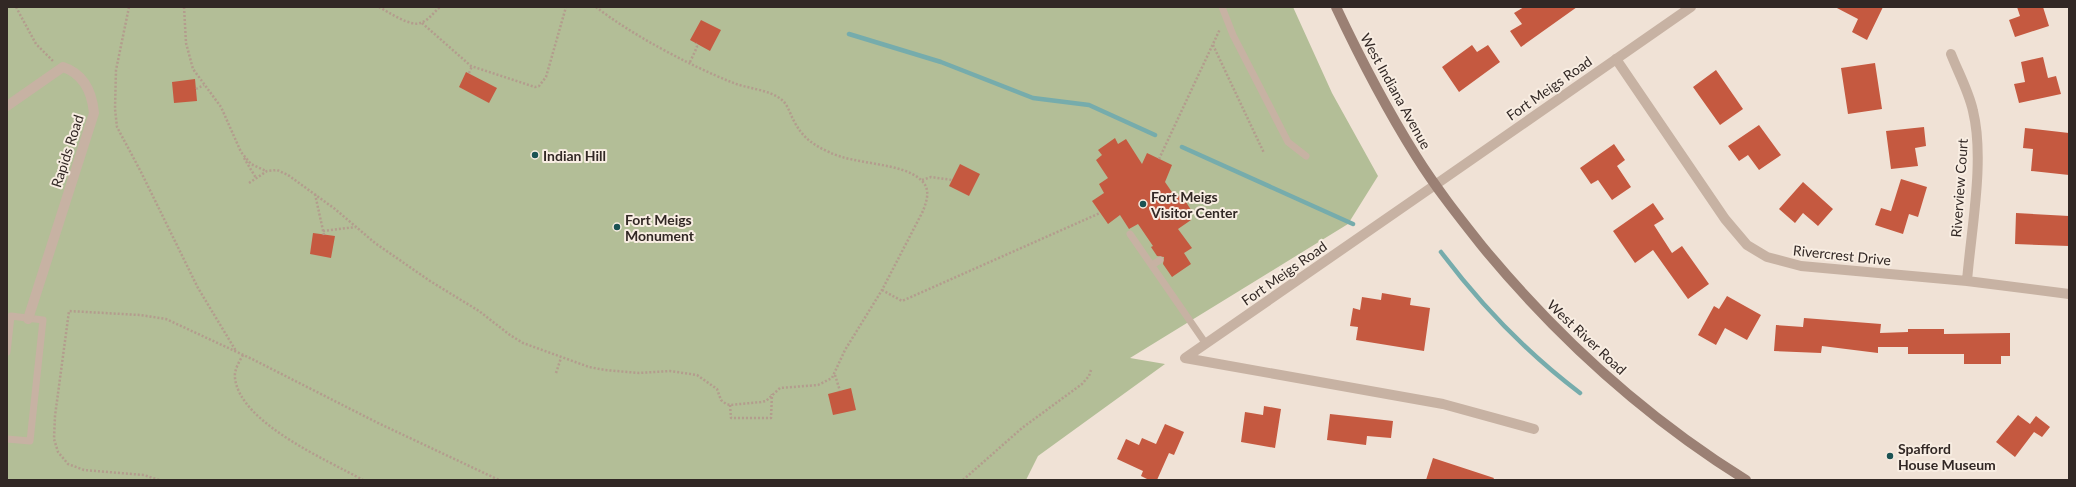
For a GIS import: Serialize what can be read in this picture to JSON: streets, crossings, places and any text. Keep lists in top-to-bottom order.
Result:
{
  "streets": {
    "main road": ["West Indiana Avenue", "West River Road"],
    "street": [
      "Fort Meigs Road",
      "Rapids Road",
      "Riverview Court",
      "Rivercrest Drive"
    ]
  },
  "crossings": [
    ["Fort Meigs Road", "West Indiana Avenue"],
    ["Fort Meigs Road", "Rivercrest Drive"],
    ["Fort Meigs Road", "West River Road"],
    ["West Indiana Avenue", "West River Road"],
    ["Riverview Court", "Rivercrest Drive"]
  ],
  "places": [
    "Indian Hill",
    "Fort Meigs Visitor Center",
    "Fort Meigs Monument",
    "Spafford House Museum"
  ]
}
